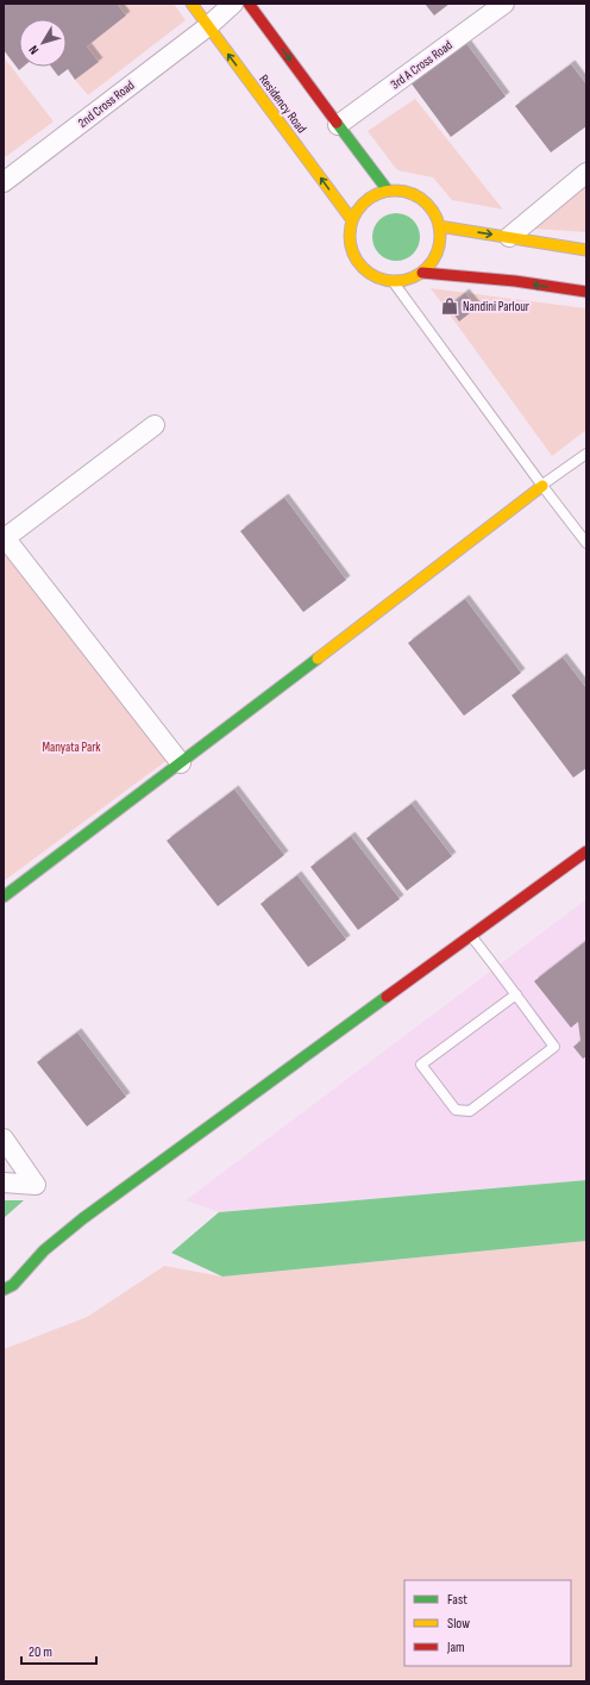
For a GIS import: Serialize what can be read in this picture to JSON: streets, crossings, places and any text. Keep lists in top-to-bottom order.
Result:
{
  "streets": {
    "street": ["3rd A Cross Road", "2nd Cross Road", "Residency Road"]
  },
  "crossings": [
    ["2nd Cross Road", "Residency Road"]
  ],
  "parks": ["Manyata Park"],
  "places": {
    "shop": ["Nandini Parlour"]
  },
  "legend": ["Fast", "Slow", "Jam"],
  "scale_bar": "20 m",
  "north": "bottom left"
}
